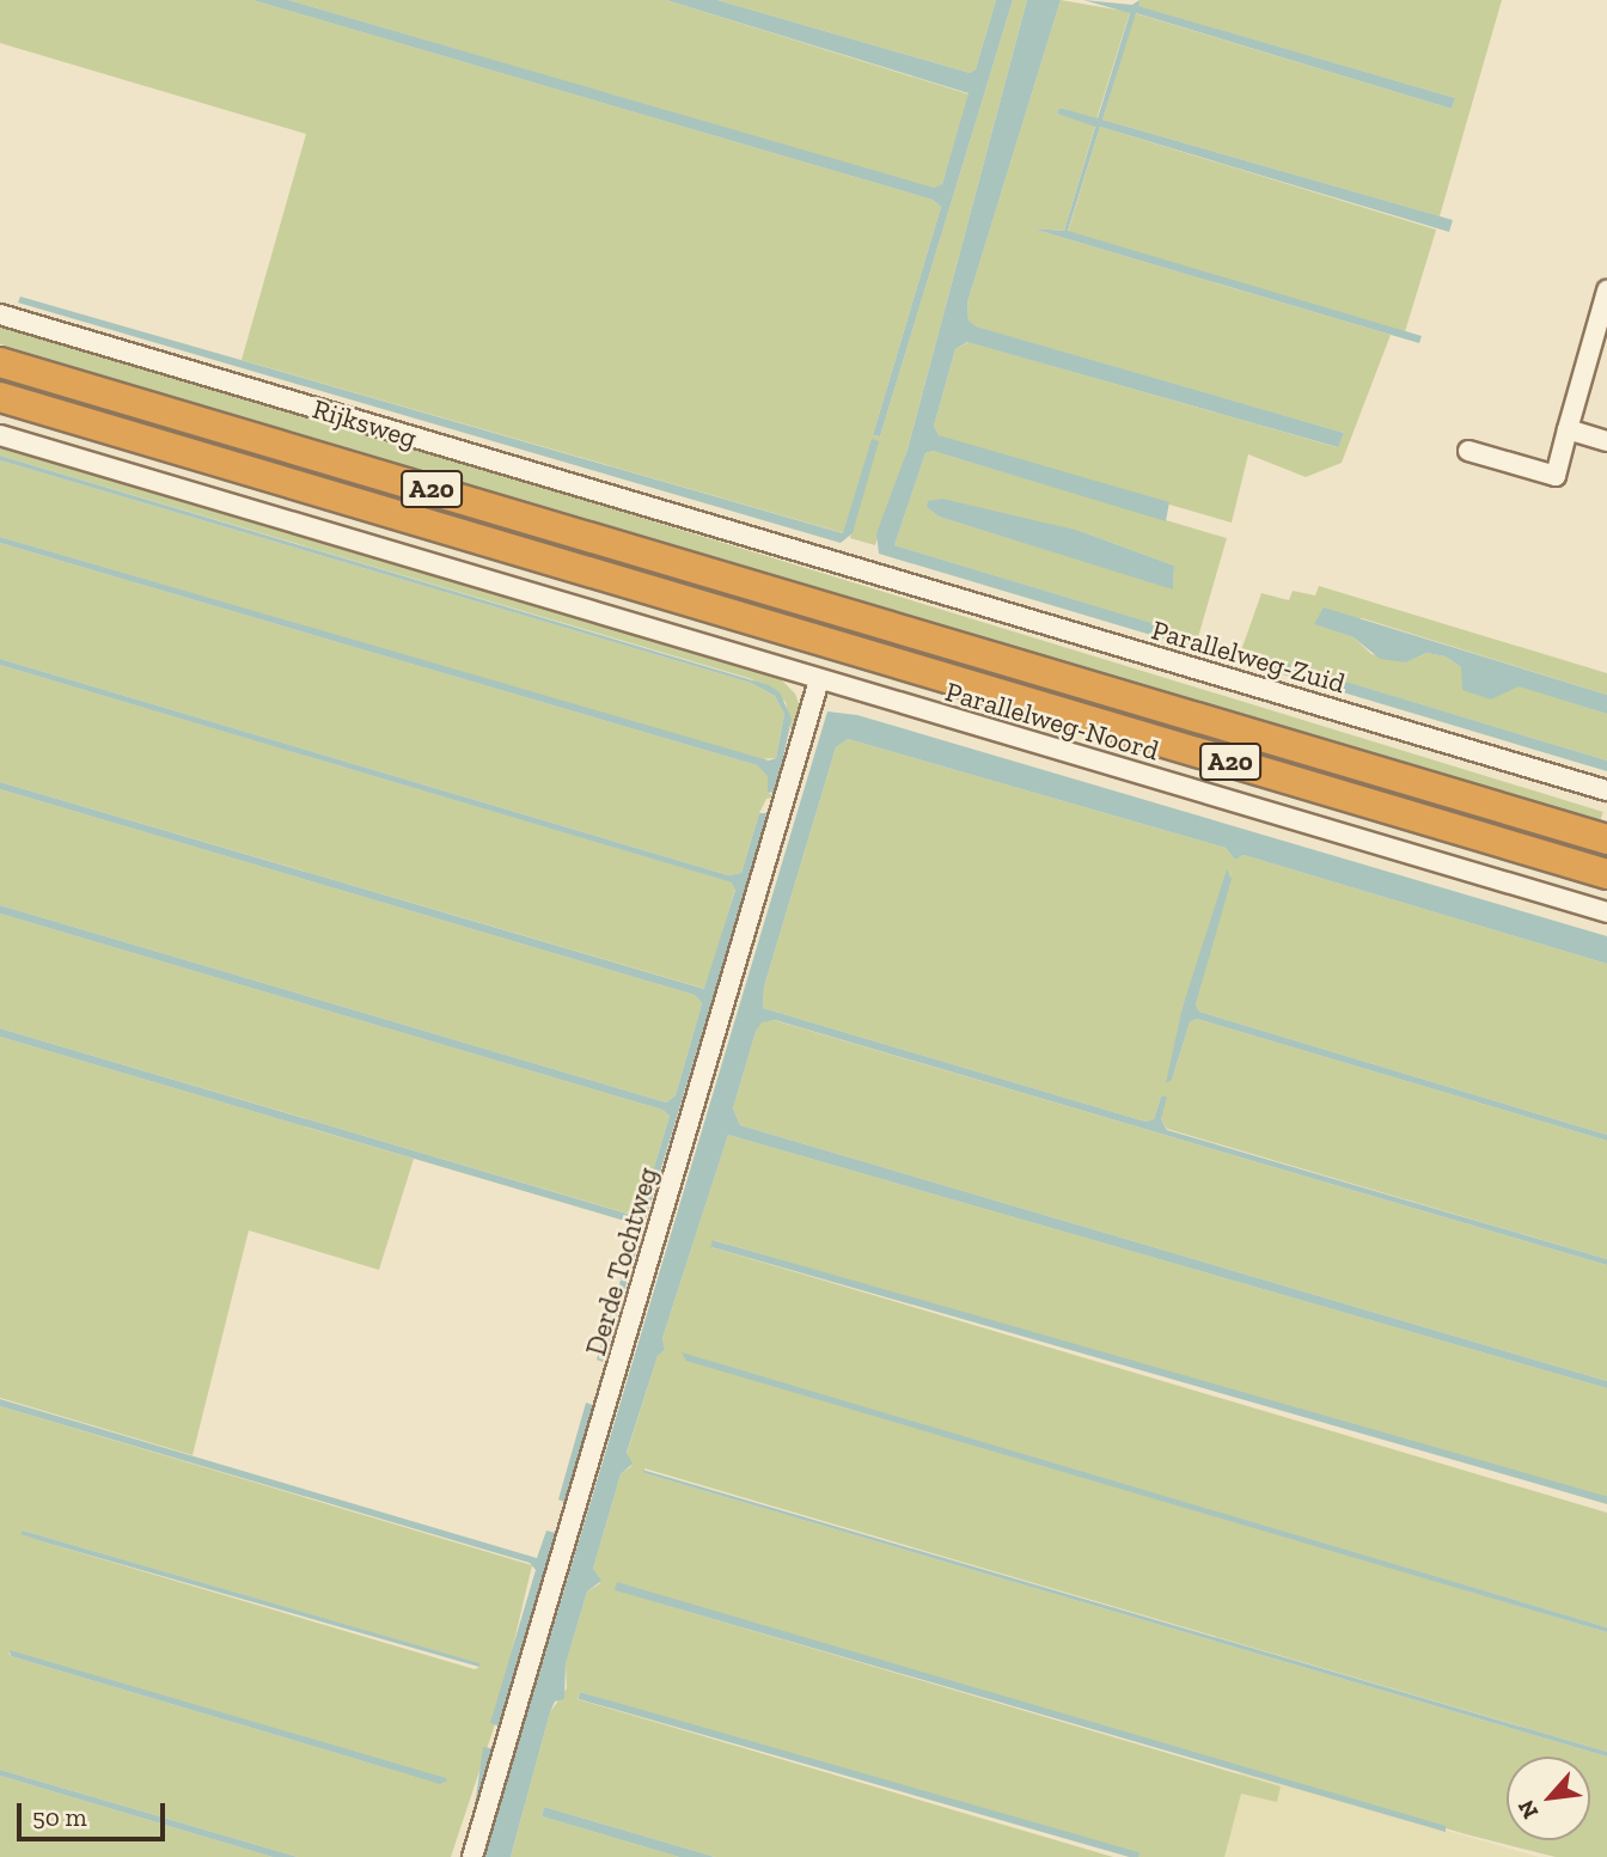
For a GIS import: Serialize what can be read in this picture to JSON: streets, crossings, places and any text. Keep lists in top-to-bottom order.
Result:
{
  "streets": {
    "highway": ["Rijksweg", "A20"],
    "street": ["Parallelweg-Zuid", "Parallelweg-Noord", "Derde Tochtweg"]
  },
  "crossings": [
    ["Rijksweg", "Parallelweg-Zuid"],
    ["Parallelweg-Noord", "Derde Tochtweg"]
  ],
  "scale_bar": "50 m",
  "north": "bottom left"
}
